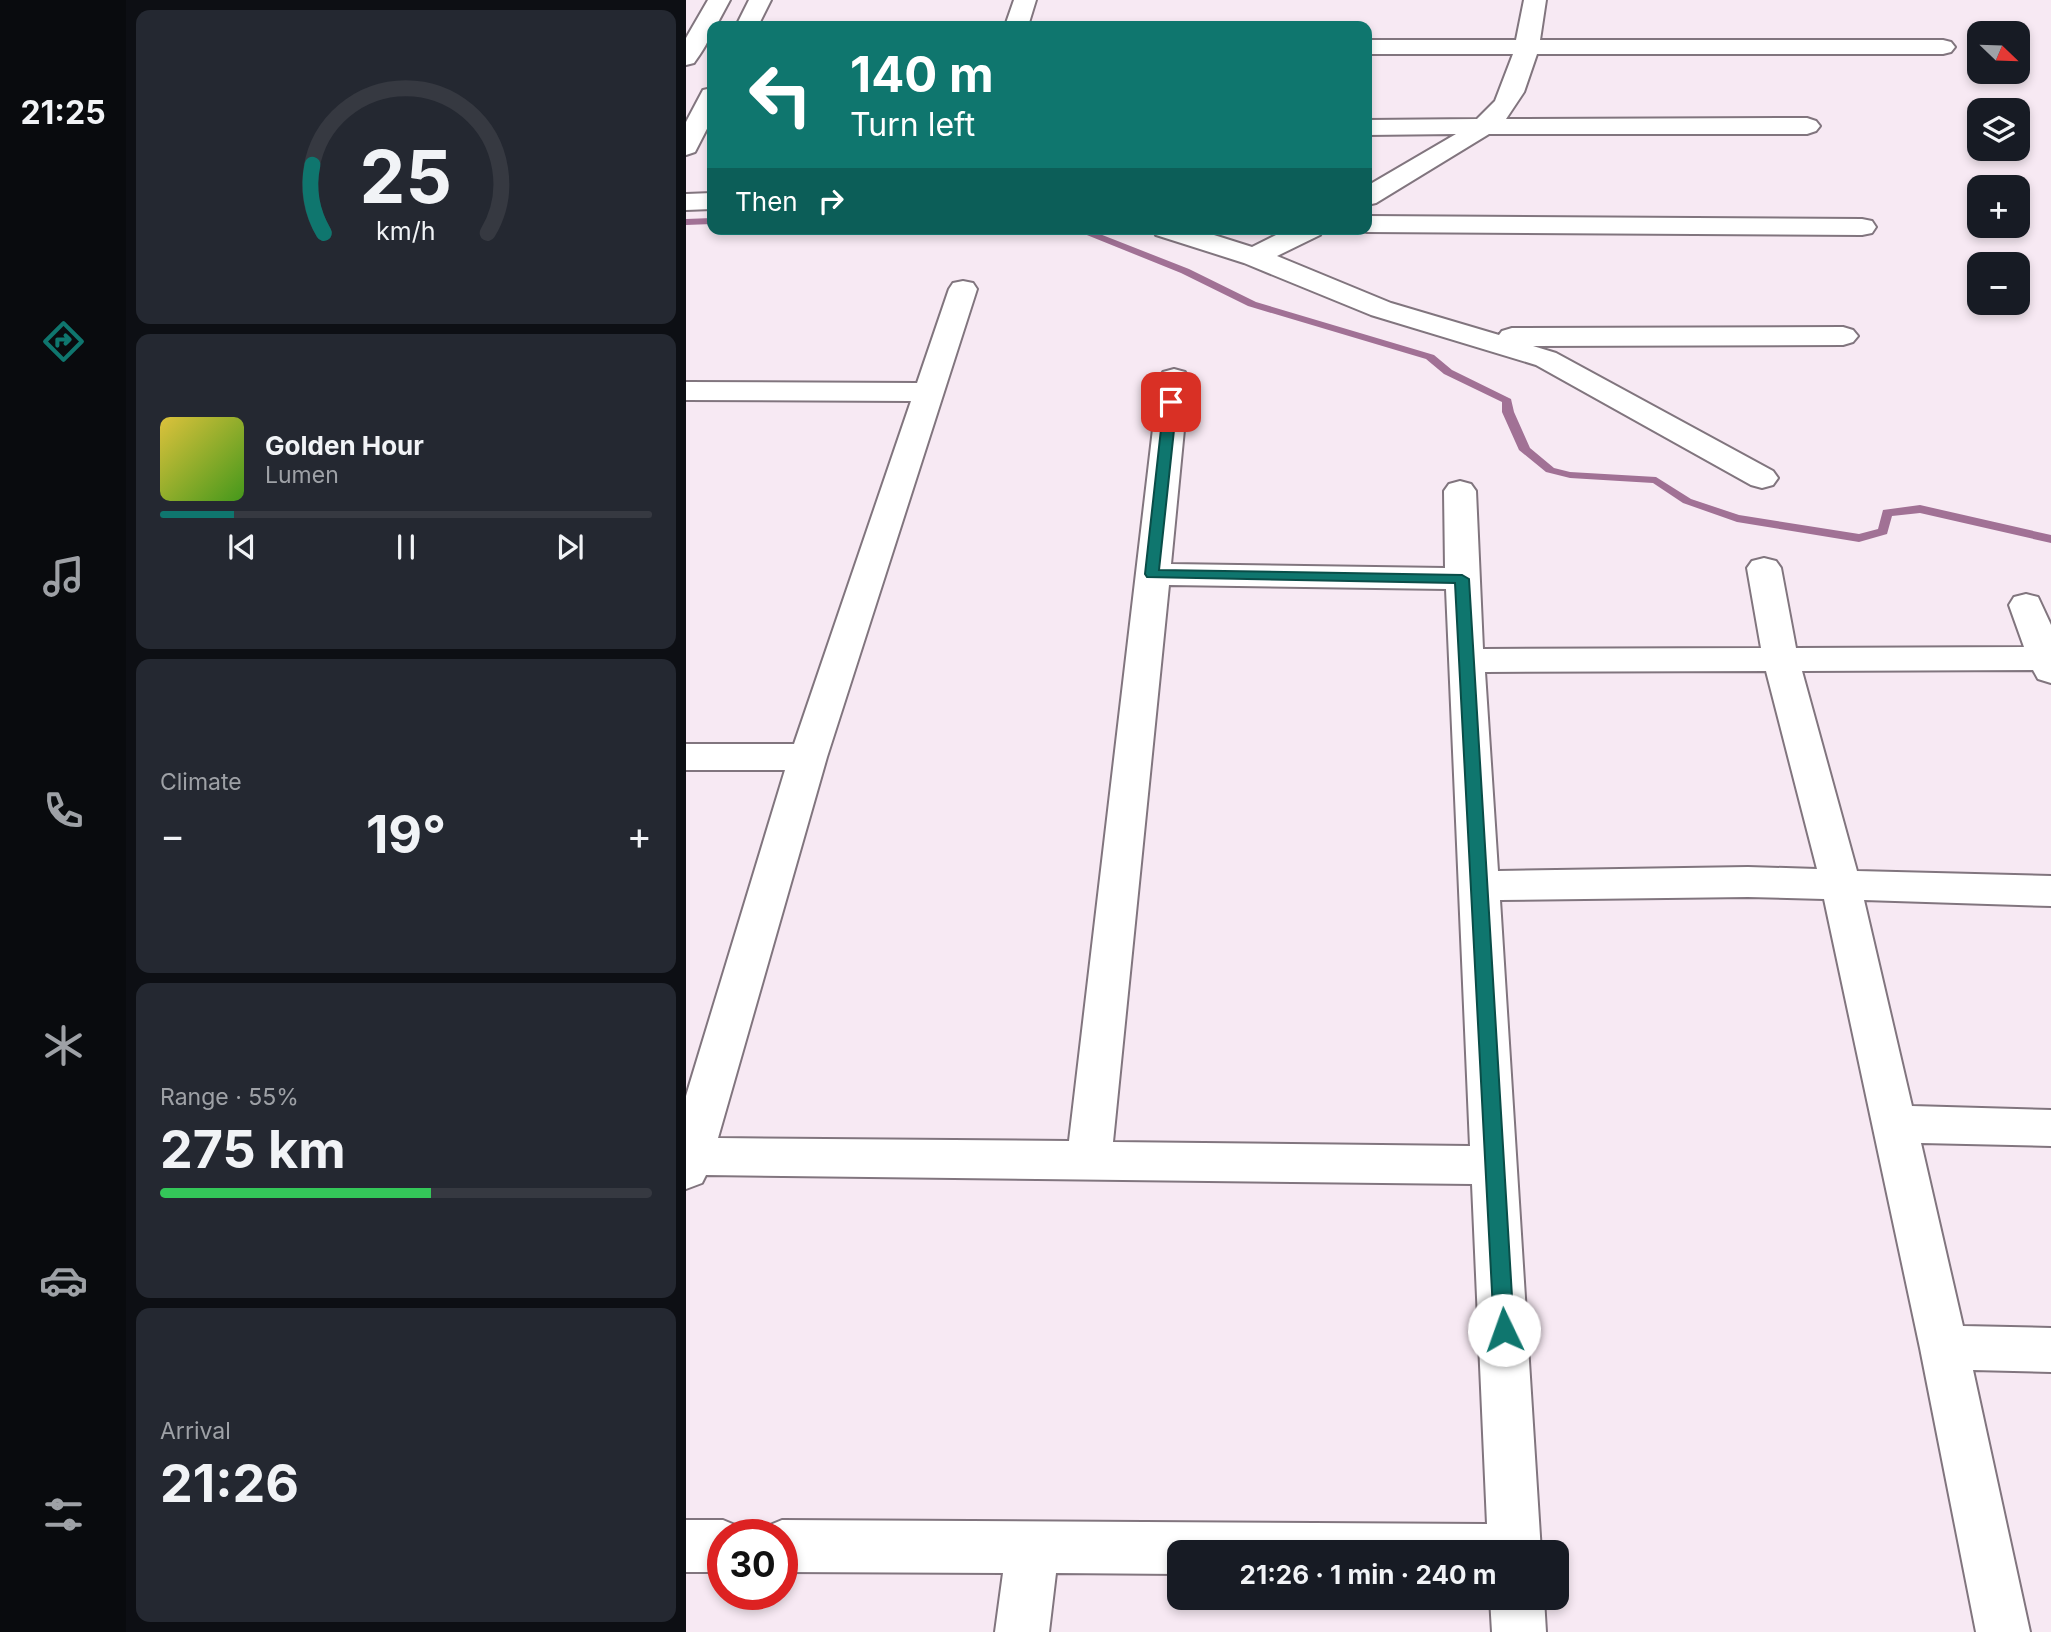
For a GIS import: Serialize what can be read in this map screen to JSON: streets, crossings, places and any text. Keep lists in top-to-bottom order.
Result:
{
  "north": "bottom right",
  "page": {
    "tabs": "21:25",
    "map_buttons": ["+", "−"],
    "turn": ["140 m", "Turn left"],
    "then": "Then",
    "song": ["Golden Hour", "Lumen"],
    "tile": [
      "Climate",
      ["Range · 55%", "275 km"],
      ["Arrival", "21:26"]
    ],
    "heat": ["−", "19°", "+"],
    "limit": "30",
    "trip": "21:26 · 1 min · 240 m",
    "gauge": ["25", "km/h"]
  }
}
